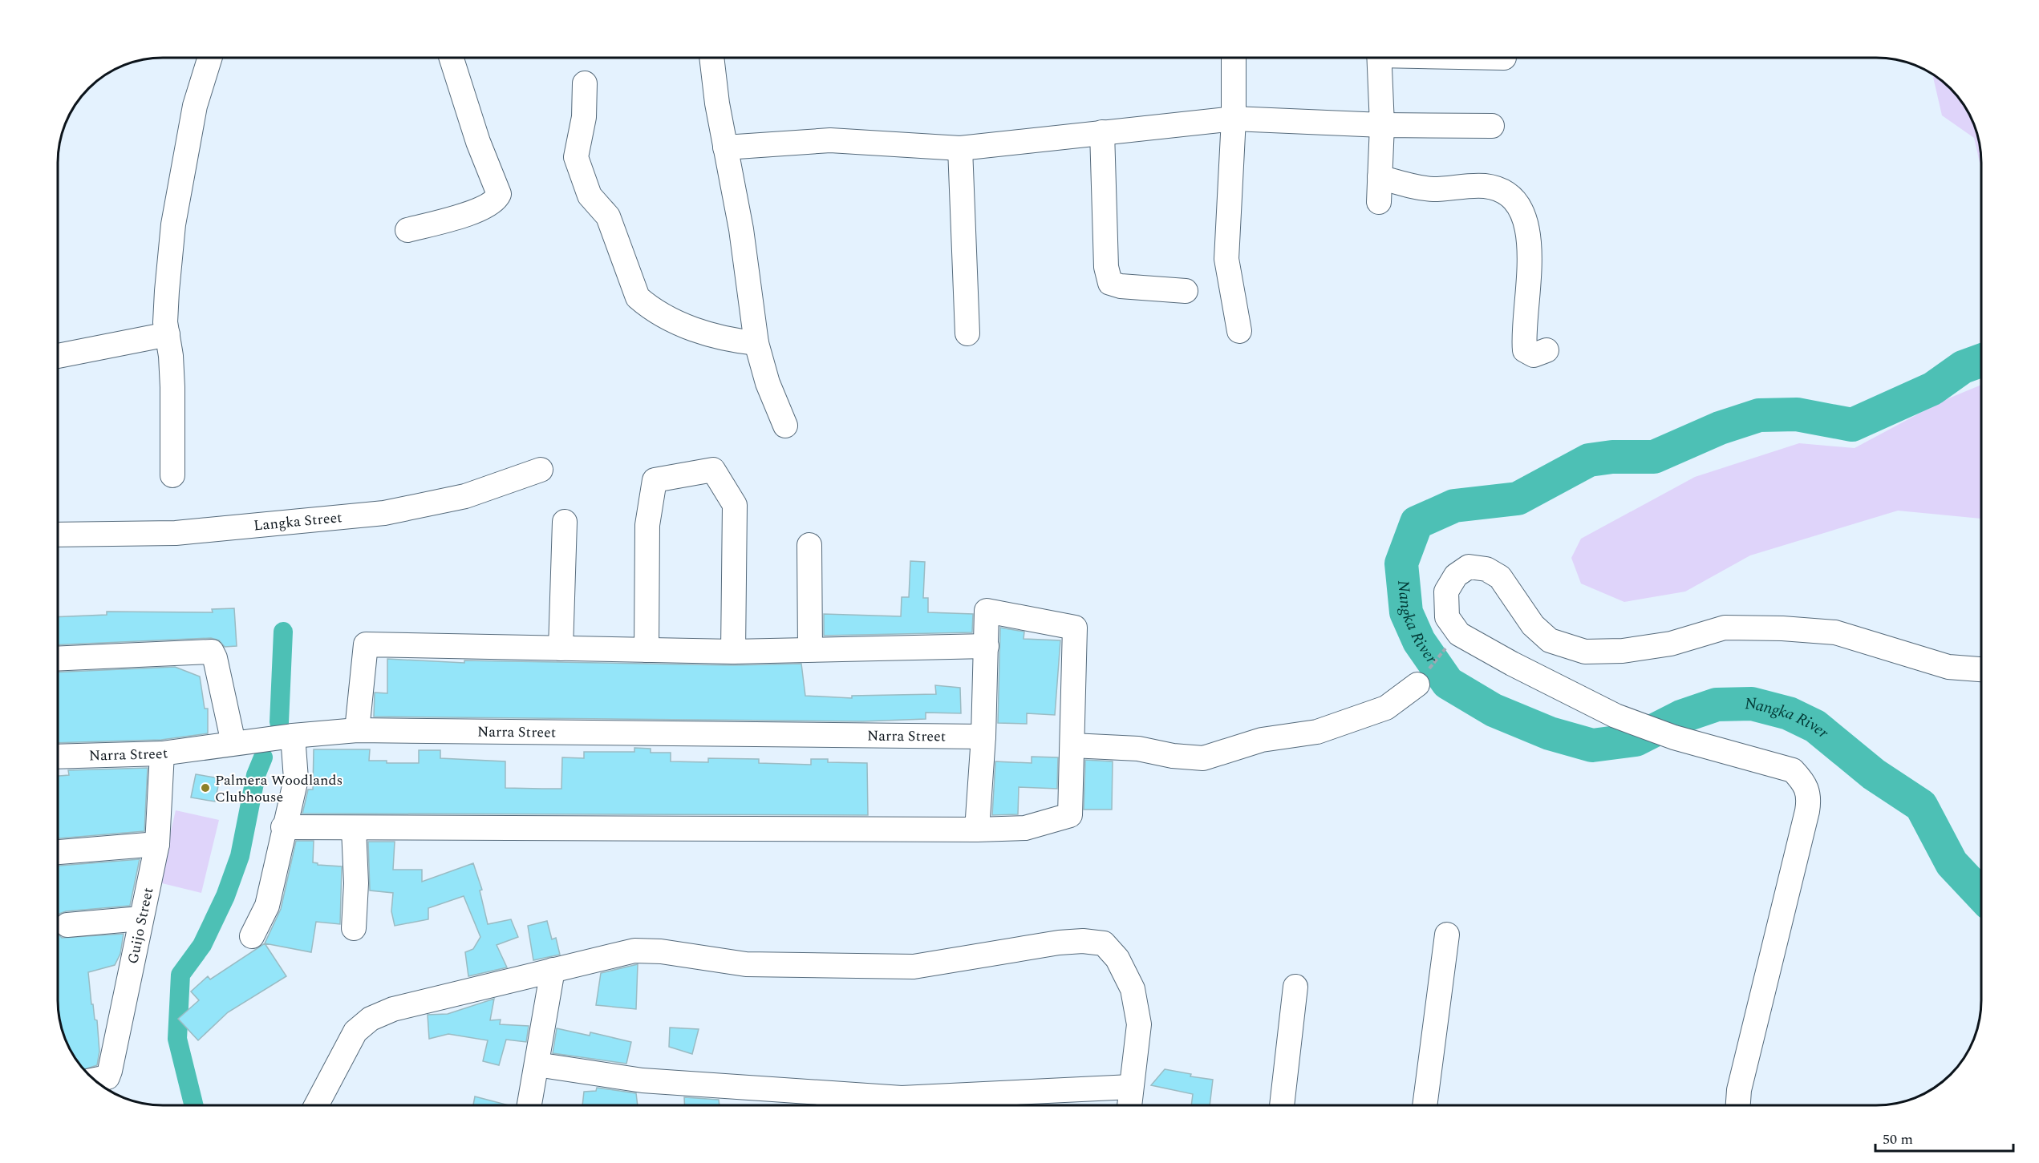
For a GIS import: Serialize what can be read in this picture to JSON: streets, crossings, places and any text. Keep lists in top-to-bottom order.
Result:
{
  "streets": {
    "street": ["Langka Street", "Narra Street", "Guijo Street"]
  },
  "crossings": [
    ["Narra Street", "Guijo Street"]
  ],
  "water": ["Nangka River"],
  "places": ["Palmera Woodlands Clubhouse"],
  "scale_bar": "50 m"
}
